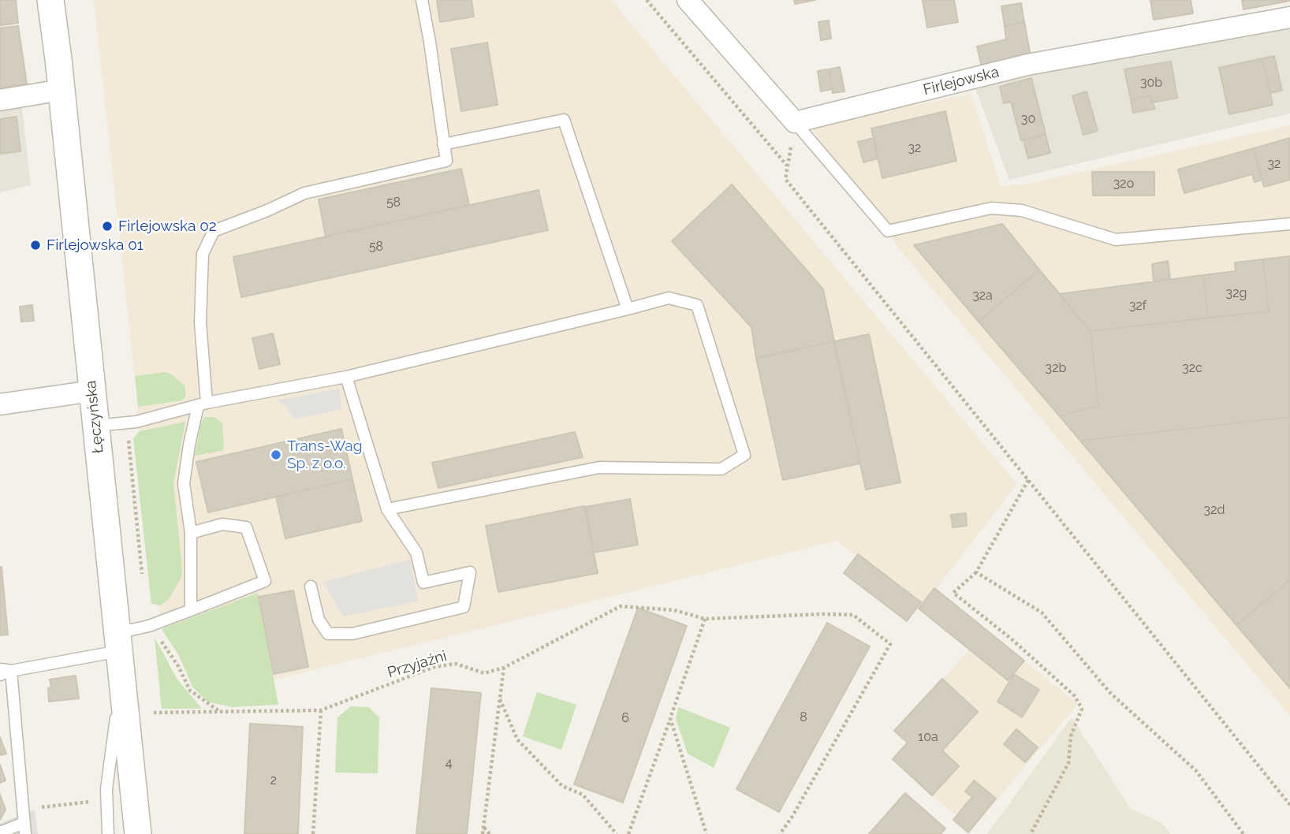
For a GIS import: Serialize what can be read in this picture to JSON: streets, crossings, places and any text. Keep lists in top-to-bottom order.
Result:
{
  "streets": {
    "street": ["Firlejowska", "Łęczyńska"],
    "path": ["Przyjaźni"]
  },
  "places": ["Firlejowska 02", "Firlejowska 01", "Trans-Wag Sp. z o.o."],
  "house_numbers": [
    "30b",
    "30",
    "32",
    "32",
    "32o",
    "58",
    "58",
    "32g",
    "32a",
    "32f",
    "32b",
    "32c",
    "32d",
    "8",
    "6",
    "10a",
    "4",
    "2"
  ]
}
